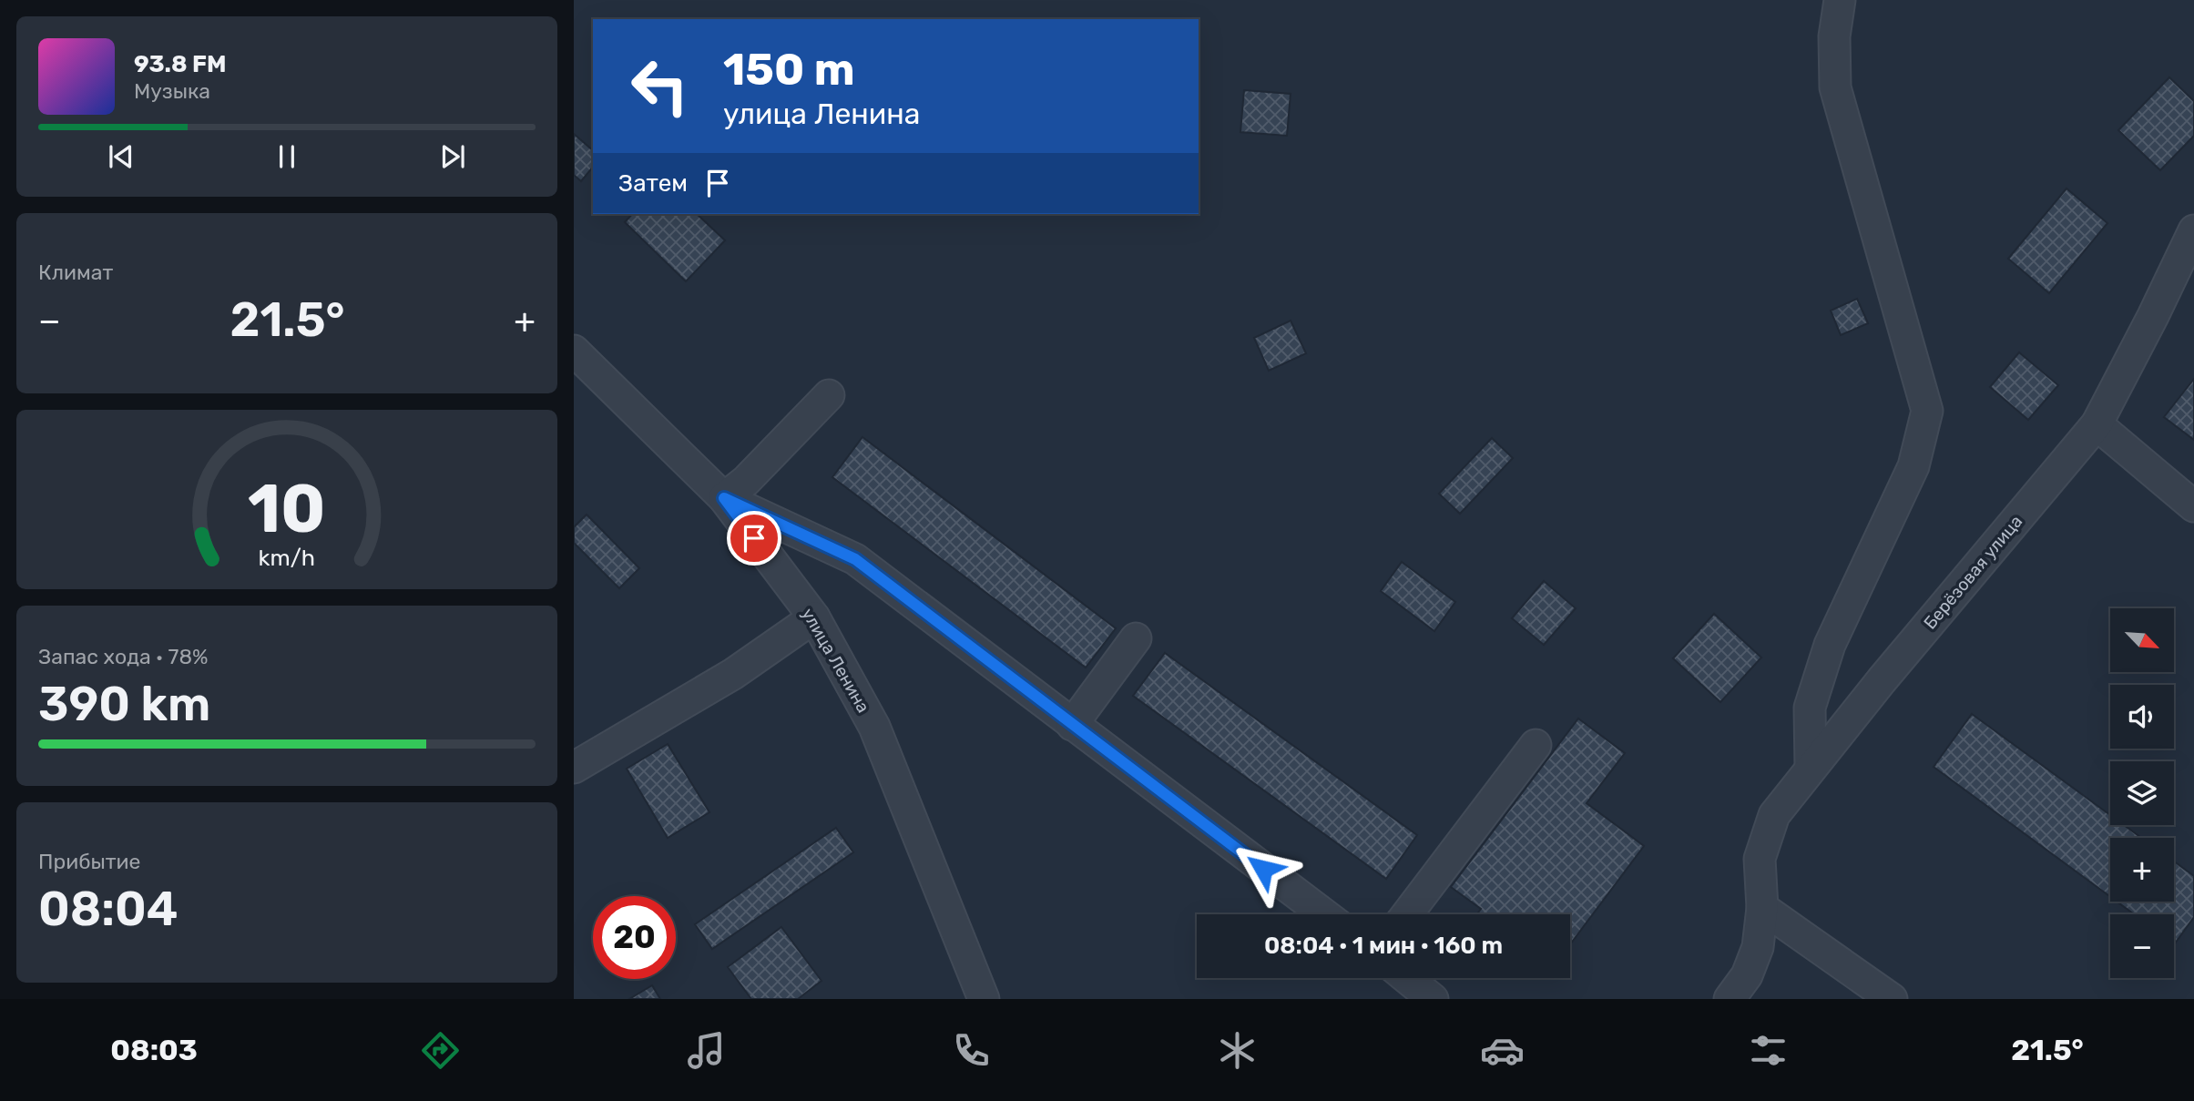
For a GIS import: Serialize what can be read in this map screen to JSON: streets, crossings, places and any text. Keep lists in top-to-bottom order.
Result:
{
  "streets": {
    "street": ["Берёзовая улица", "улица Ленина"]
  },
  "north": "bottom right",
  "page": {
    "turn": ["150 m", "улица Ленина"],
    "song": ["93.8 FM", "Музыка"],
    "then": "Затем",
    "tile": [
      "Климат",
      ["Запас хода · 78%", "390 km"],
      ["Прибытие", "08:04"]
    ],
    "heat": ["−", "21.5°", "+"],
    "map_buttons": ["+", "−"],
    "limit": "20",
    "trip": "08:04 · 1 мин · 160 m",
    "tabs": ["08:03", "21.5°"],
    "gauge": ["10", "km/h"]
  }
}
